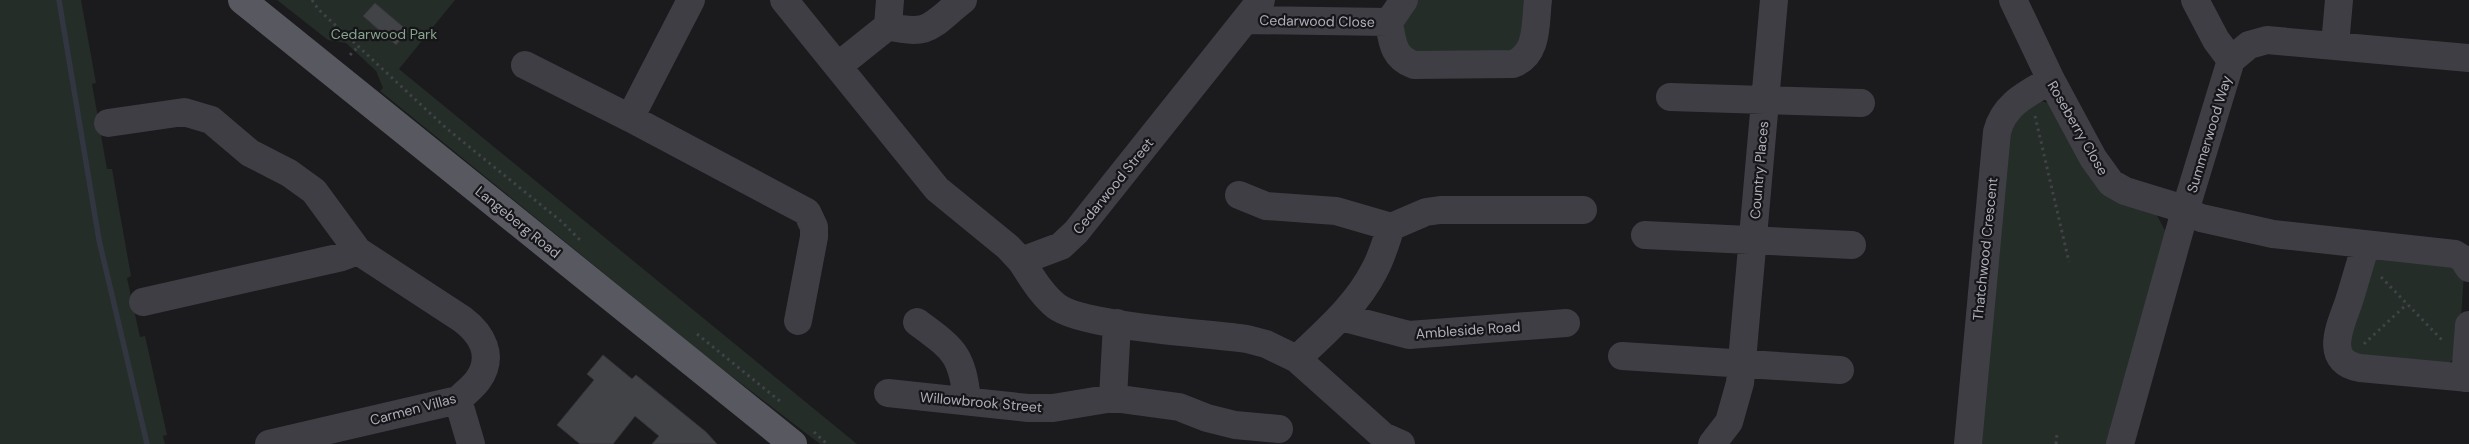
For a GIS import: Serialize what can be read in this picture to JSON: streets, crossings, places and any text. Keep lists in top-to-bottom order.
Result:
{
  "streets": {
    "main road": ["Langeberg Road"],
    "street": [
      "Cedarwood Close",
      "Roseberry Close",
      "Summerwood Way",
      "Country Places",
      "Cedarwood Street",
      "Thatchwood Crescent",
      "Ambleside Road",
      "Willowbrook Street",
      "Carmen Villas"
    ]
  },
  "crossings": [
    ["Cedarwood Close", "Cedarwood Street"],
    ["Roseberry Close", "Summerwood Way"],
    ["Roseberry Close", "Thatchwood Crescent"]
  ],
  "parks": ["Cedarwood Park"]
}
